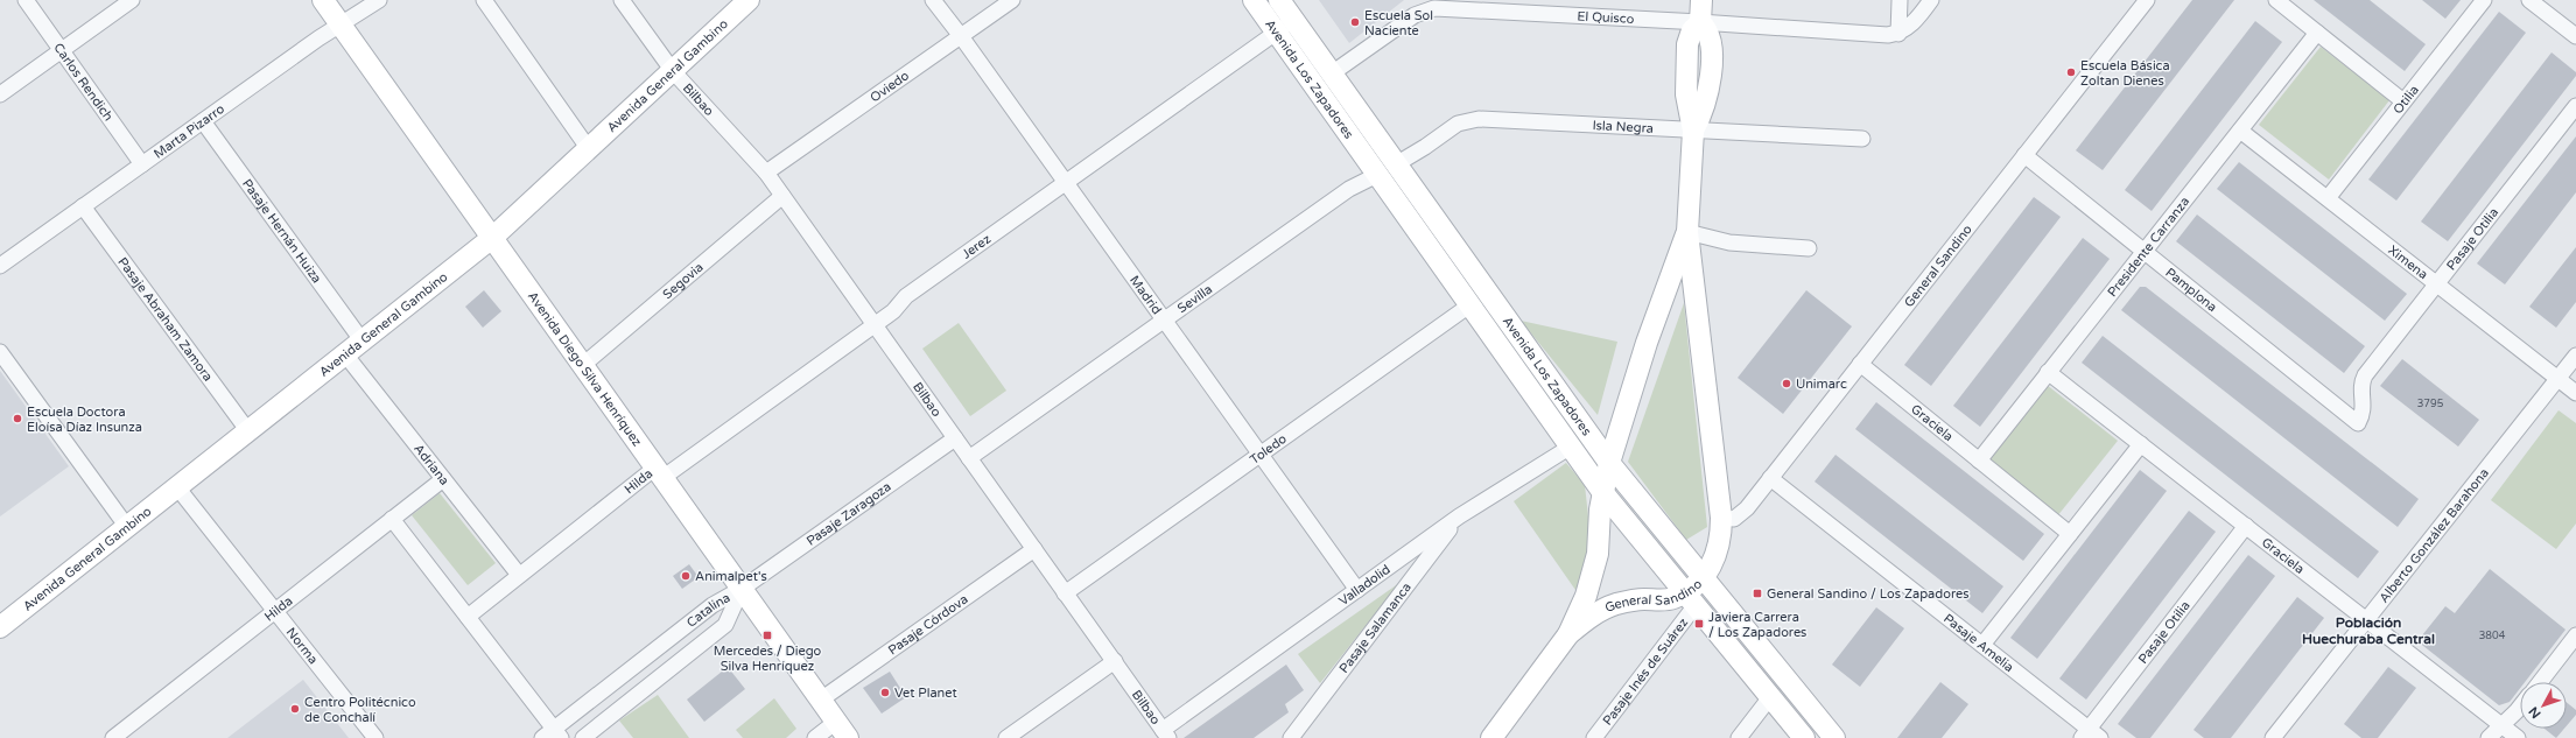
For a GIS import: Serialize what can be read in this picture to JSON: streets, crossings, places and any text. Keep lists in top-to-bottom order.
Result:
{
  "streets": {
    "main road": [
      "Avenida General Gambino",
      "Avenida Los Zapadores",
      "General Sandino",
      "Avenida Diego Silva Henríquez"
    ],
    "street": [
      "El Quisco",
      "Carlos Rendich",
      "Oviedo",
      "Bilbao",
      "Otilia",
      "Isla Negra",
      "Marta Pizarro",
      "Pasaje Hernán Huiza",
      "Pasaje Otilia",
      "Jerez",
      "Presidente Carranza",
      "Ximena",
      "Segovia",
      "Pamplona",
      "Madrid",
      "Sevilla",
      "Pasaje Abraham Zamora",
      "Graciela",
      "Toledo",
      "Adriana",
      "Hilda",
      "Pasaje Zaragoza",
      "Alberto González Barahona",
      "Valladolid",
      "Catalina",
      "Pasaje Córdova",
      "Pasaje Salamanca",
      "Pasaje Amelia",
      "Norma",
      "Pasaje Inés de Suárez"
    ]
  },
  "crossings": [
    ["El Quisco", "Avenida Los Zapadores"],
    ["Avenida General Gambino", "Bilbao"],
    ["Avenida General Gambino", "Pasaje Hernán Huiza"],
    ["Avenida General Gambino", "Pasaje Abraham Zamora"],
    ["Avenida General Gambino", "Avenida Diego Silva Henríquez"],
    ["Avenida General Gambino", "Adriana"],
    ["Avenida General Gambino", "Norma"],
    ["Avenida Los Zapadores", "Isla Negra"],
    ["Avenida Los Zapadores", "Jerez"],
    ["Avenida Los Zapadores", "General Sandino"],
    ["Avenida Los Zapadores", "Sevilla"],
    ["Avenida Los Zapadores", "Toledo"],
    ["Avenida Los Zapadores", "Valladolid"],
    ["Avenida Los Zapadores", "Pasaje Inés de Suárez"],
    ["Carlos Rendich", "Marta Pizarro"],
    ["Oviedo", "Bilbao"],
    ["Oviedo", "Madrid"],
    ["Bilbao", "Jerez"],
    ["Bilbao", "Segovia"],
    ["Bilbao", "Sevilla"],
    ["Bilbao", "Toledo"],
    ["Bilbao", "Pasaje Zaragoza"],
    ["Bilbao", "Valladolid"],
    ["Bilbao", "Pasaje Córdova"],
    ["Otilia", "Ximena"],
    ["Marta Pizarro", "Pasaje Hernán Huiza"],
    ["Marta Pizarro", "Pasaje Abraham Zamora"],
    ["Marta Pizarro", "Avenida Diego Silva Henríquez"],
    ["Pasaje Otilia", "Ximena"],
    ["Pasaje Otilia", "Pamplona"],
    ["Pasaje Otilia", "Graciela"],
    ["Pasaje Otilia", "Pasaje Amelia"],
    ["Jerez", "Madrid"],
    ["Jerez", "Avenida Diego Silva Henríquez"],
    ["Jerez", "Hilda"],
    ["Presidente Carranza", "Ximena"],
    ["Presidente Carranza", "Pamplona"],
    ["Presidente Carranza", "Graciela"],
    ["Ximena", "Alberto González Barahona"],
    ["General Sandino", "Pamplona"],
    ["General Sandino", "Graciela"],
    ["General Sandino", "Pasaje Amelia"],
    ["General Sandino", "Pasaje Inés de Suárez"],
    ["Segovia", "Avenida Diego Silva Henríquez"],
    ["Madrid", "Sevilla"],
    ["Madrid", "Toledo"],
    ["Madrid", "Valladolid"],
    ["Avenida Diego Silva Henríquez", "Hilda"],
    ["Avenida Diego Silva Henríquez", "Pasaje Zaragoza"],
    ["Avenida Diego Silva Henríquez", "Catalina"],
    ["Avenida Diego Silva Henríquez", "Pasaje Córdova"],
    ["Graciela", "Alberto González Barahona"],
    ["Adriana", "Hilda"],
    ["Hilda", "Norma"],
    ["Pasaje Zaragoza", "Catalina"],
    ["Valladolid", "Pasaje Salamanca"]
  ],
  "districts": ["Población Huechuraba Central"],
  "places": {
    "other": [
      "Escuela Sol Naciente",
      "Escuela Básica Zoltan Dienes",
      "Unimarc",
      "Escuela Doctora Eloísa Díaz Insunza",
      "Animalpet's",
      "Vet Planet",
      "Centro Politécnico de Conchalí"
    ],
    "transit": ["General Sandino / Los Zapadores", "Javiera Carrera / Los Zapadores", "Mercedes / Diego Silva Henríquez"]
  },
  "house_numbers": ["3795", "3804"],
  "north": "bottom left"
}
